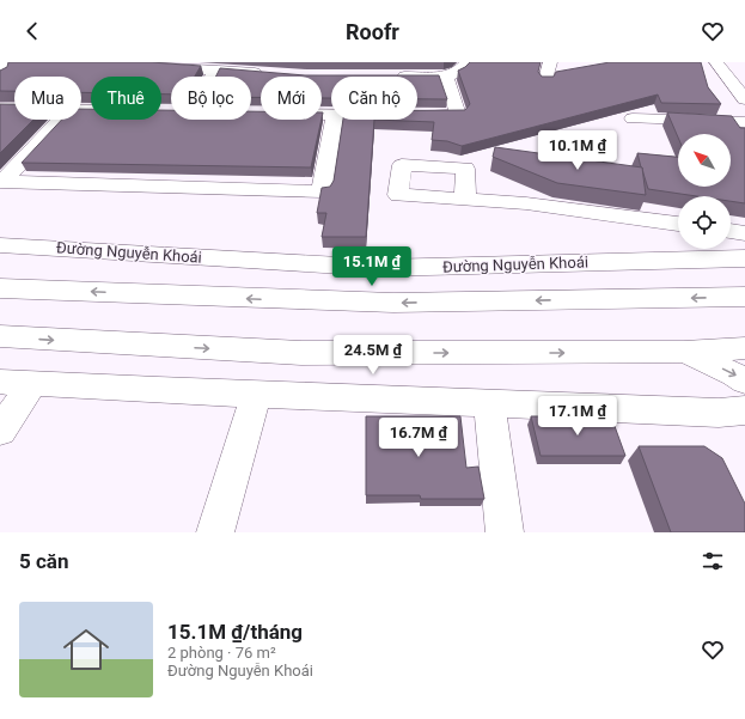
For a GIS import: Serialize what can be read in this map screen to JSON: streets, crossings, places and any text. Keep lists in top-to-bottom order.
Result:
{
  "streets": {
    "street": ["Đường Nguyễn Khoái"]
  },
  "north": "top left",
  "page": {
    "header": "Roofr",
    "chip": [
      "Mua",
      "Thuê",
      "Bộ lọc",
      "Mới",
      "Căn hộ"
    ],
    "price": [
      "10.1M ₫",
      "15.1M ₫",
      "24.5M ₫",
      "17.1M ₫",
      "16.7M ₫"
    ],
    "heading": "5 căn",
    "list": [
      {
        "name": "15.1M ₫/tháng",
        "note": "2 phòng · 76 m² · Đường Nguyễn Khoái"
      }
    ]
  }
}
